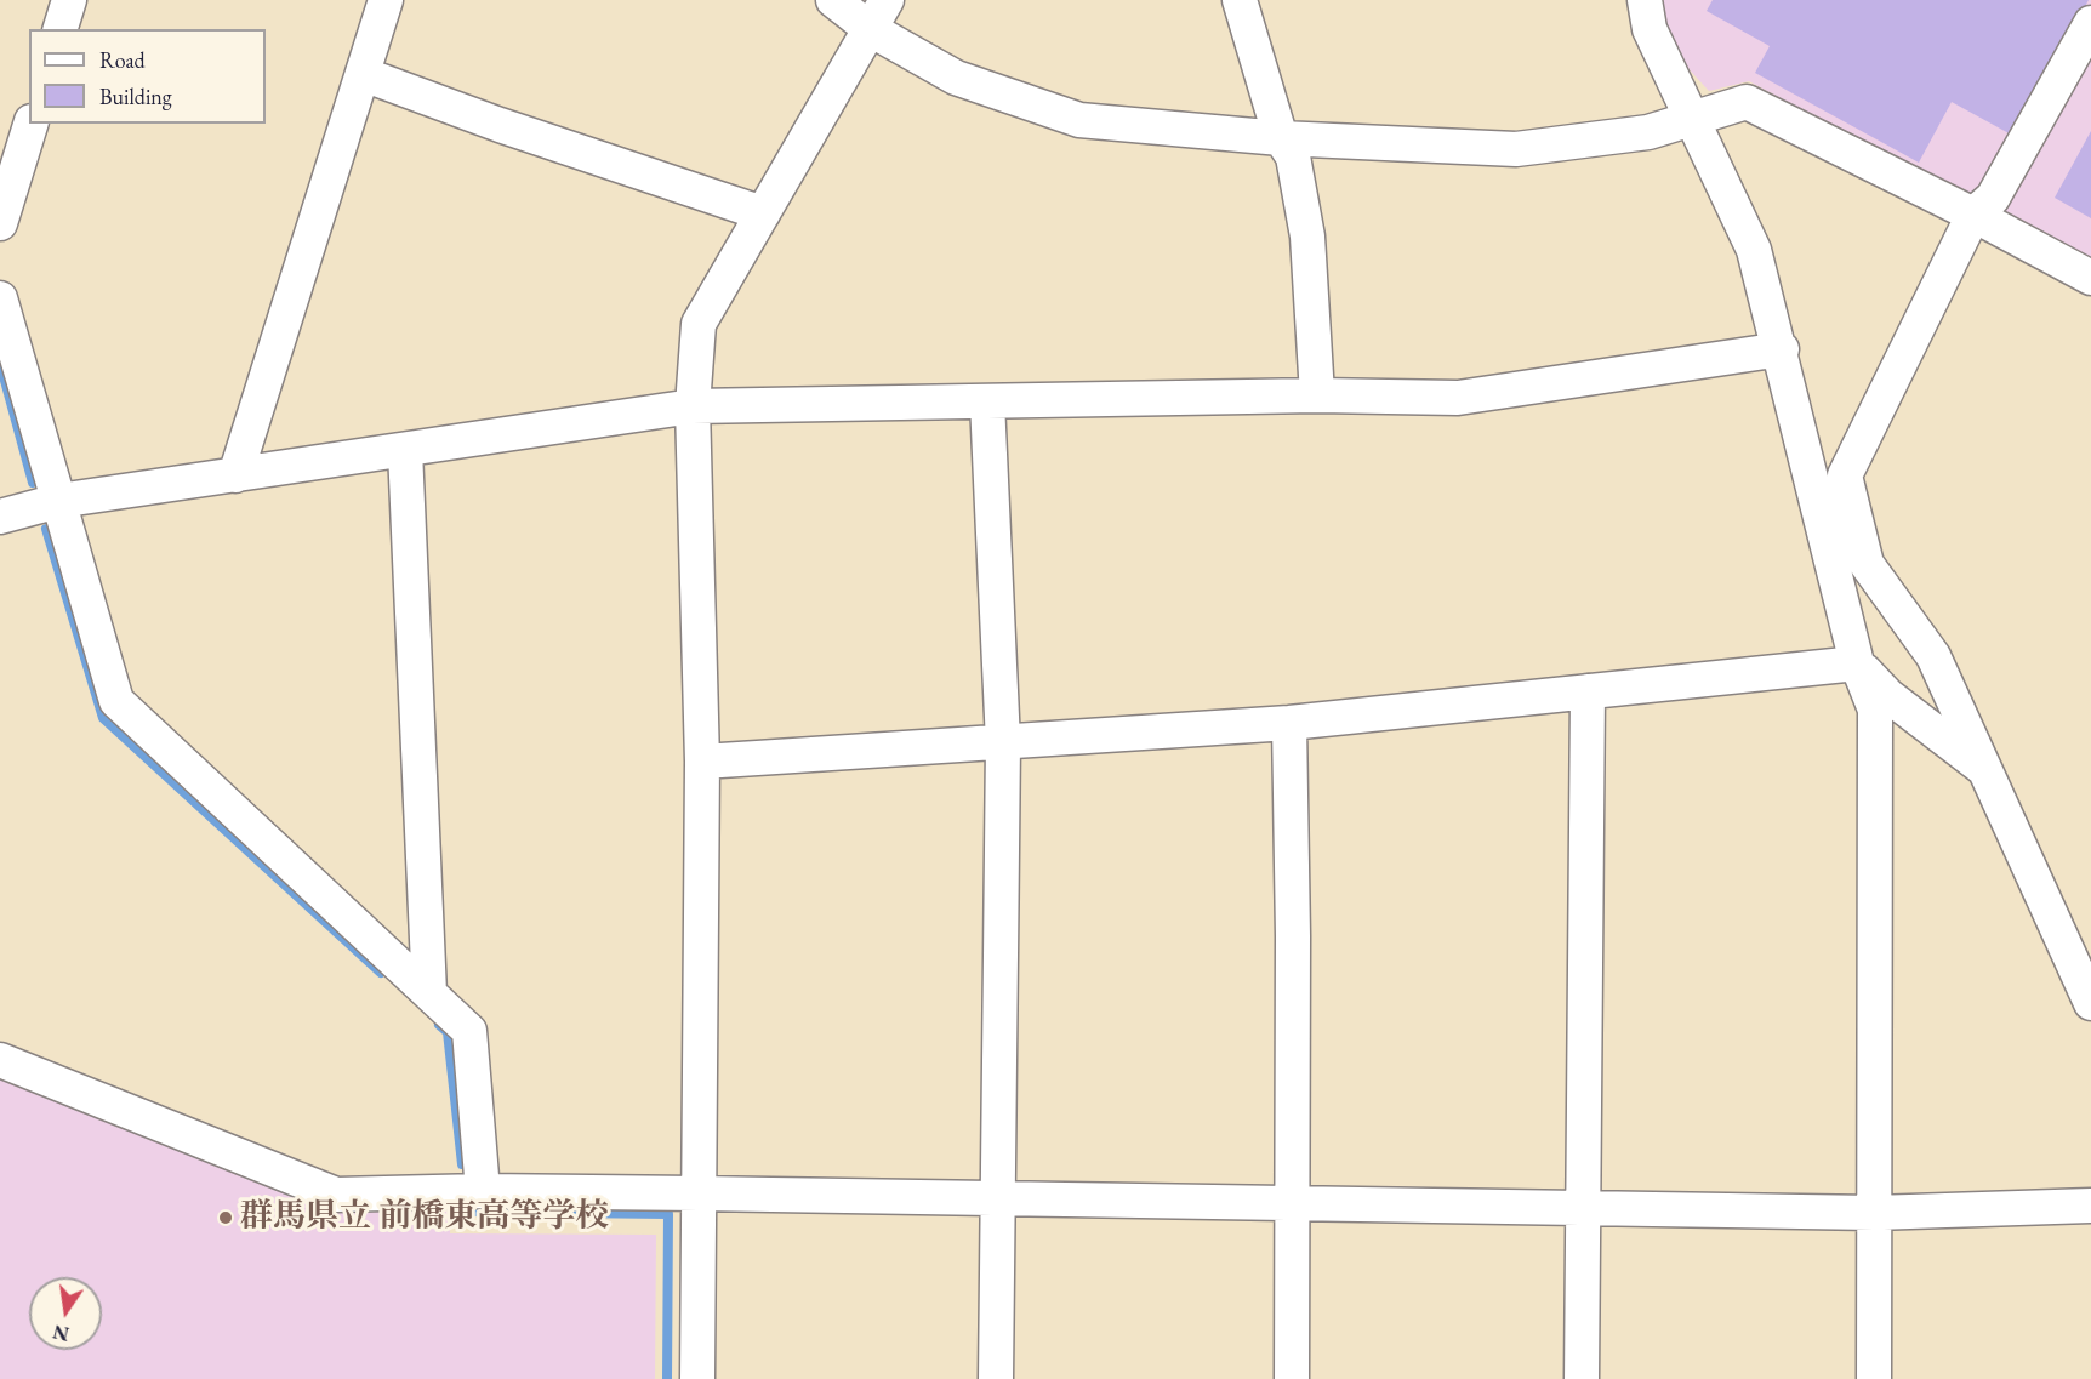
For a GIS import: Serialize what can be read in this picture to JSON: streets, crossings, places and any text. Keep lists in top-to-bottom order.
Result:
{
  "places": ["群馬県立 前橋東高等学校"],
  "legend": ["Road", "Building"],
  "north": "bottom"
}
